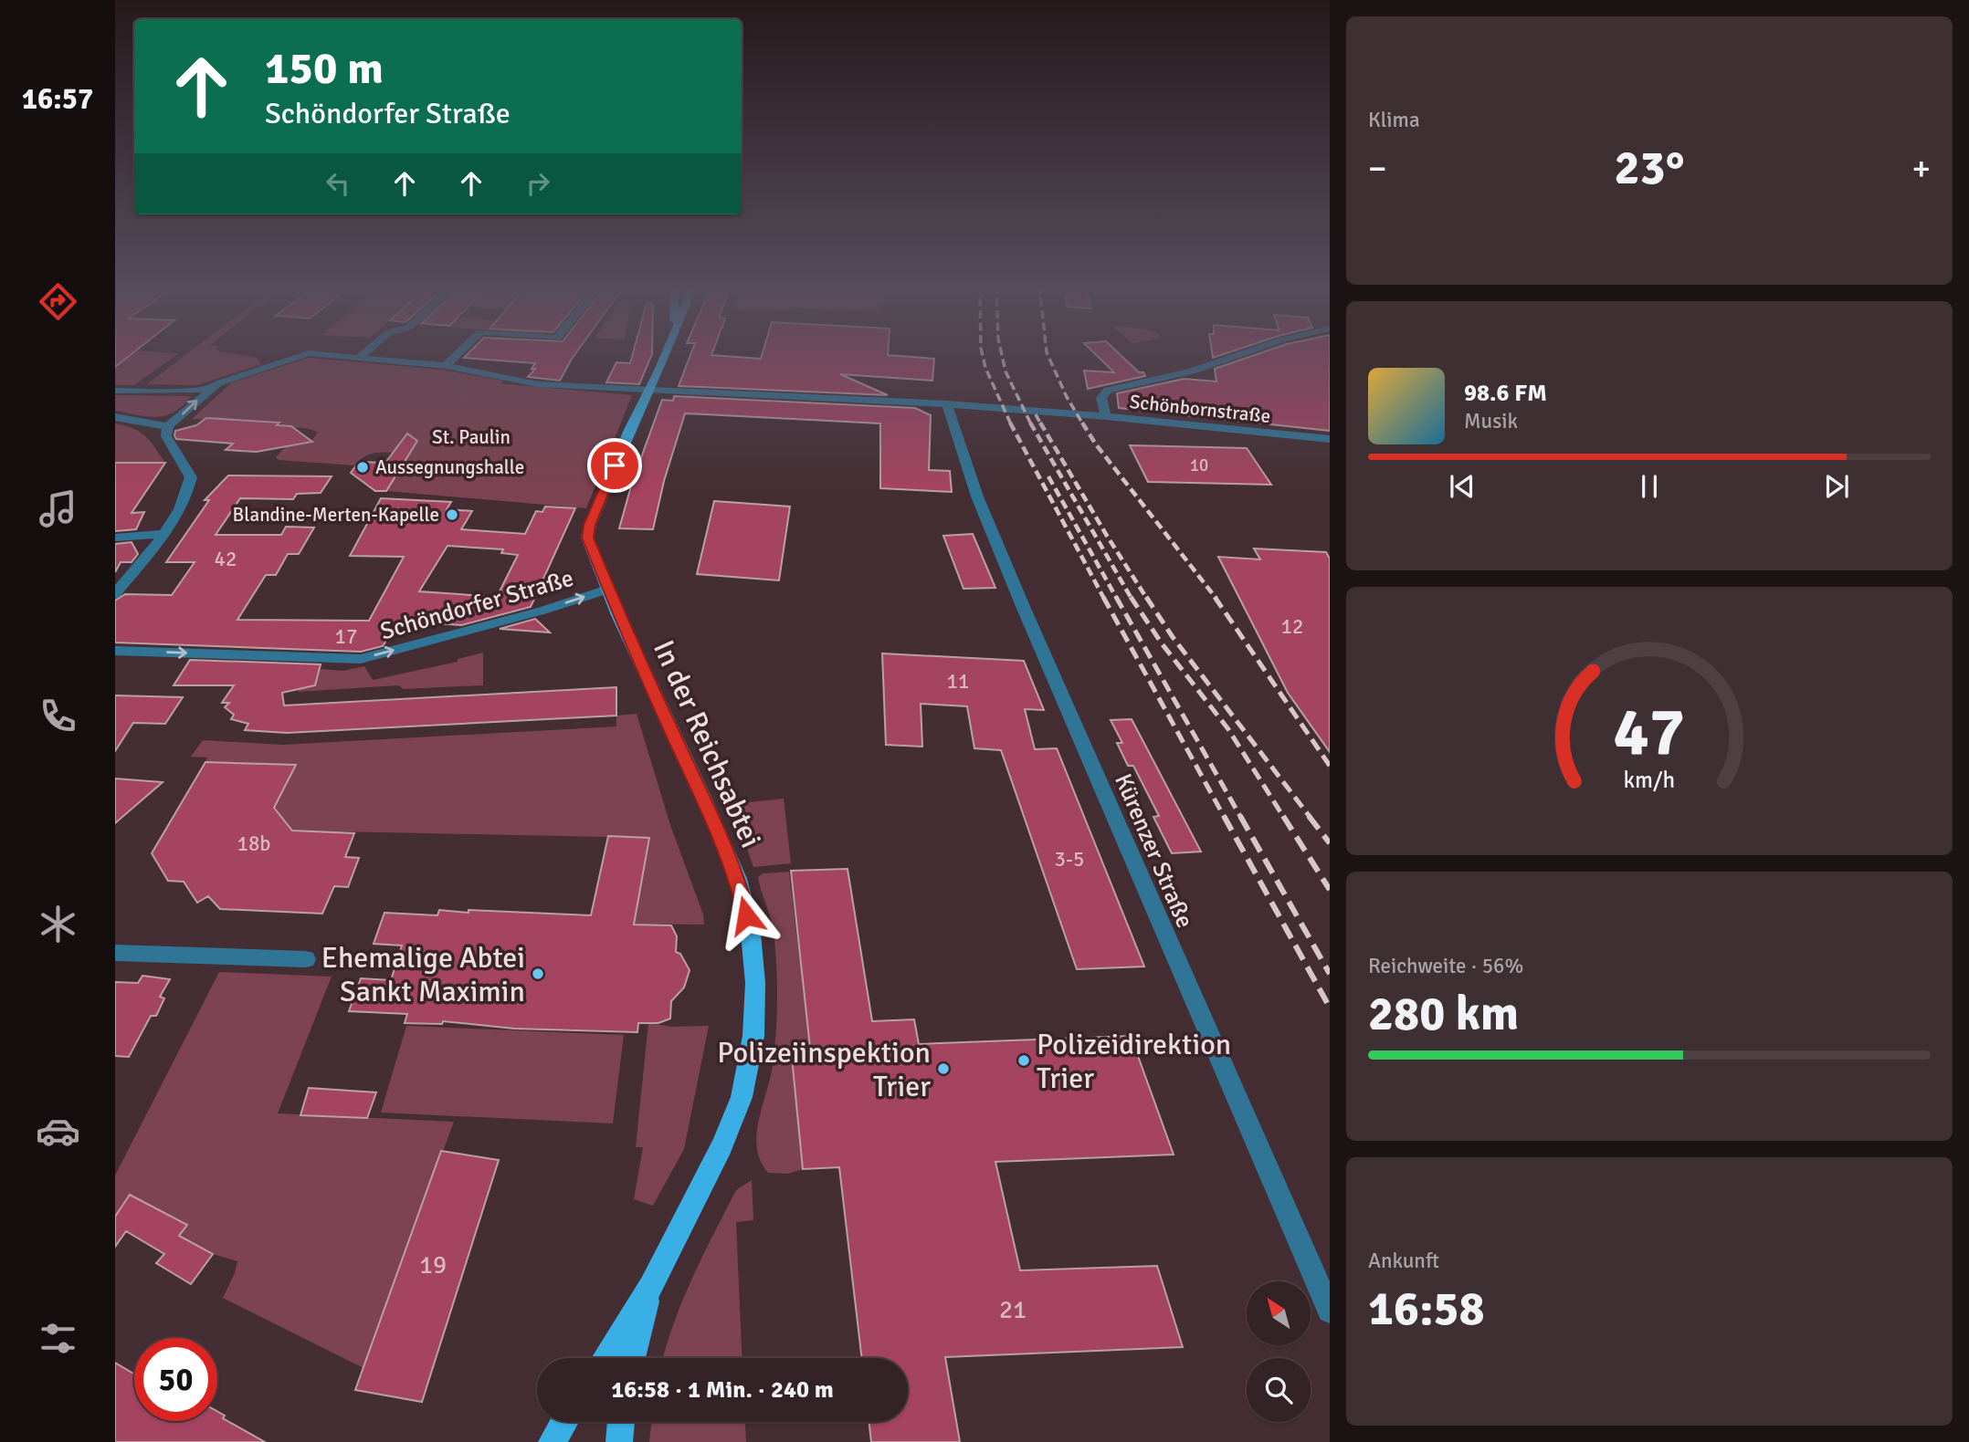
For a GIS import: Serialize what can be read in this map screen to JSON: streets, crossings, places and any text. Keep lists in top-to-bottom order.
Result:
{
  "streets": {
    "main road": ["Schöndorfer Straße", "In der Reichsabtei"],
    "street": ["Schönbornstraße", "Kürenzer Straße"]
  },
  "crossings": [
    ["Schönbornstraße", "Schöndorfer Straße"],
    ["Schönbornstraße", "Kürenzer Straße"],
    ["Schöndorfer Straße", "In der Reichsabtei"]
  ],
  "one_way": ["Schöndorfer Straße"],
  "parks": ["St. Paulin"],
  "places": [
    "Aussegnungshalle",
    "Blandine-Merten-Kapelle",
    "Ehemalige Abtei Sankt Maximin",
    "Polizeidirektion Trier",
    "Polizeiinspektion Trier"
  ],
  "house_numbers": [
    "10",
    "42",
    "12",
    "17",
    "11",
    "18b",
    "3-5",
    "19",
    "21"
  ],
  "north": "top left",
  "page": {
    "tabs": "16:57",
    "tile": [
      "Klima",
      ["Reichweite · 56%", "280 km"],
      ["Ankunft", "16:58"]
    ],
    "turn": ["150 m", "Schöndorfer Straße"],
    "heat": ["−", "23°", "+"],
    "song": ["98.6 FM", "Musik"],
    "limit": "50",
    "trip": "16:58 · 1 Min. · 240 m",
    "gauge": ["47", "km/h"]
  }
}
